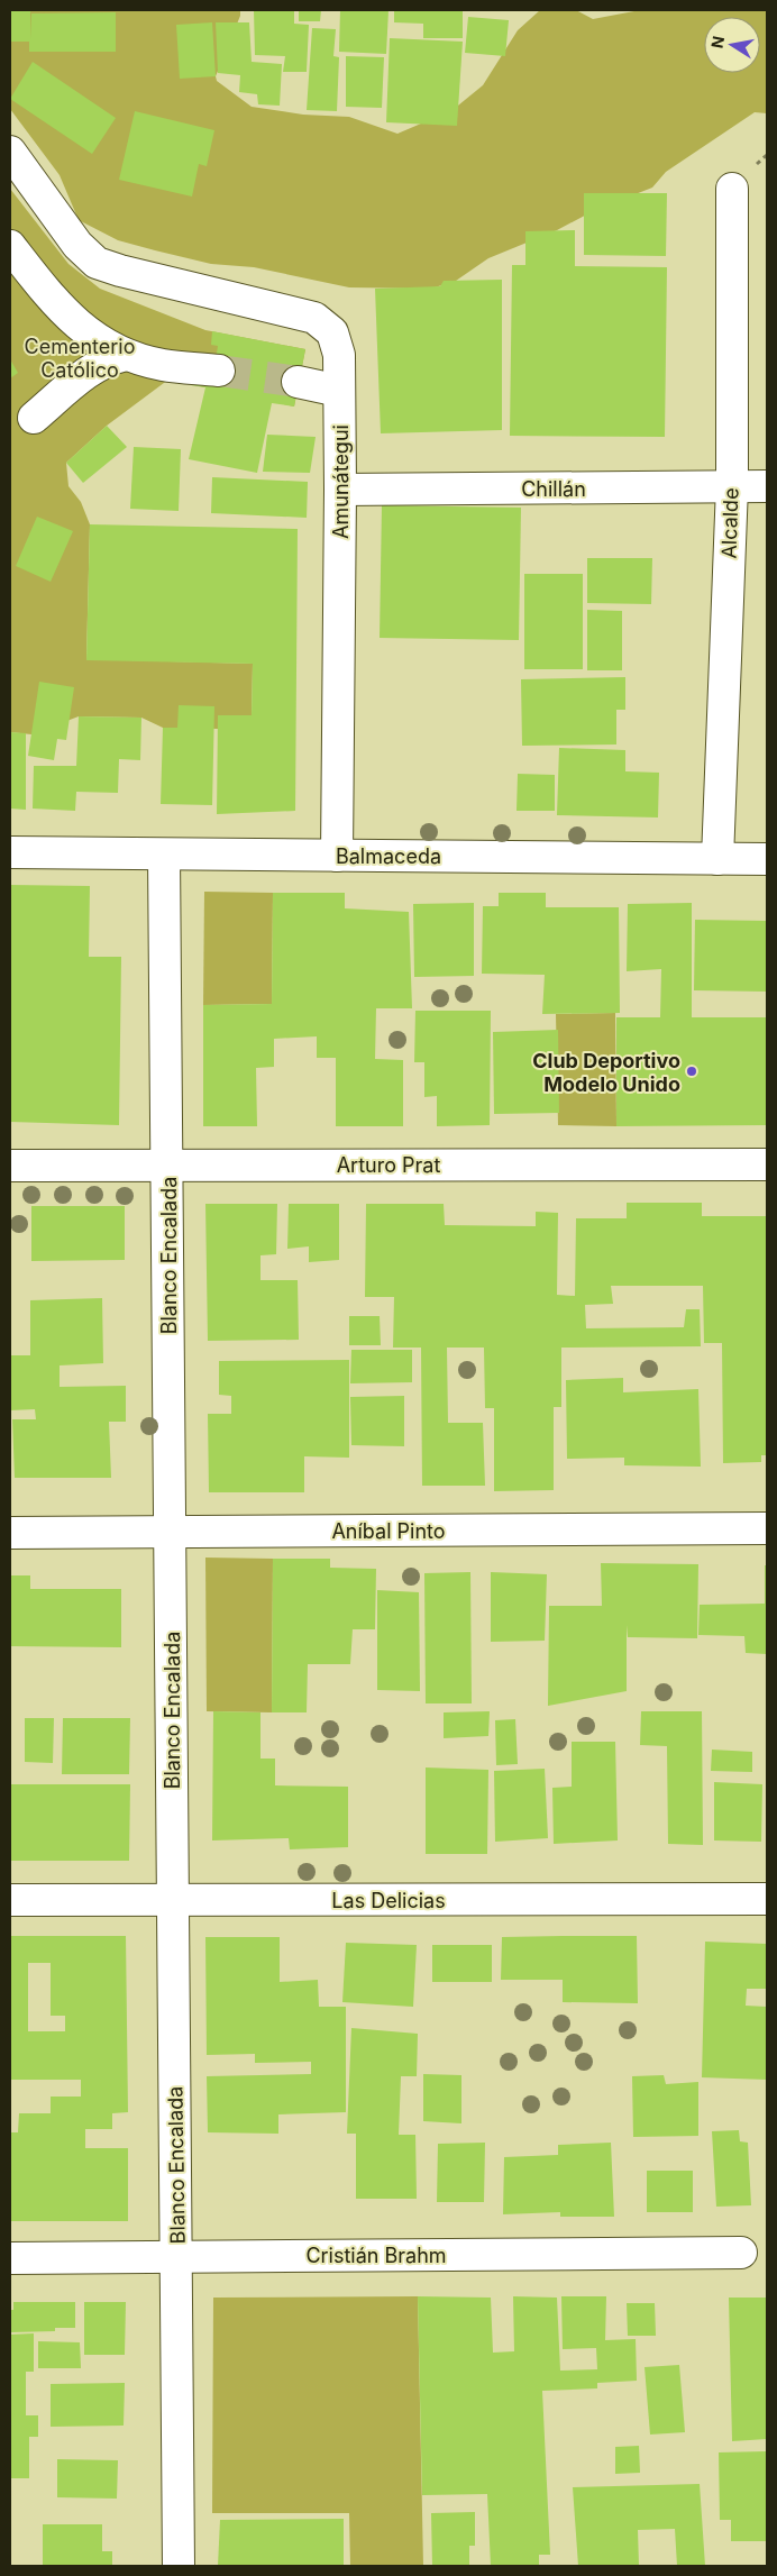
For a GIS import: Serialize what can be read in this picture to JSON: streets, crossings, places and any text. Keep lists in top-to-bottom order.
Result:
{
  "streets": {
    "street": [
      "Amunátegui",
      "Chillán",
      "Alcalde",
      "Balmaceda",
      "Arturo Prat",
      "Blanco Encalada",
      "Aníbal Pinto",
      "Las Delicias",
      "Cristián Brahm"
    ]
  },
  "crossings": [
    ["Amunátegui", "Chillán"],
    ["Amunátegui", "Balmaceda"],
    ["Chillán", "Alcalde"],
    ["Alcalde", "Balmaceda"],
    ["Balmaceda", "Blanco Encalada"],
    ["Arturo Prat", "Blanco Encalada"],
    ["Blanco Encalada", "Aníbal Pinto"],
    ["Blanco Encalada", "Las Delicias"],
    ["Blanco Encalada", "Cristián Brahm"]
  ],
  "parks": ["Cementerio Católico"],
  "places": ["Club Deportivo Modelo Unido"],
  "north": "left"
}
